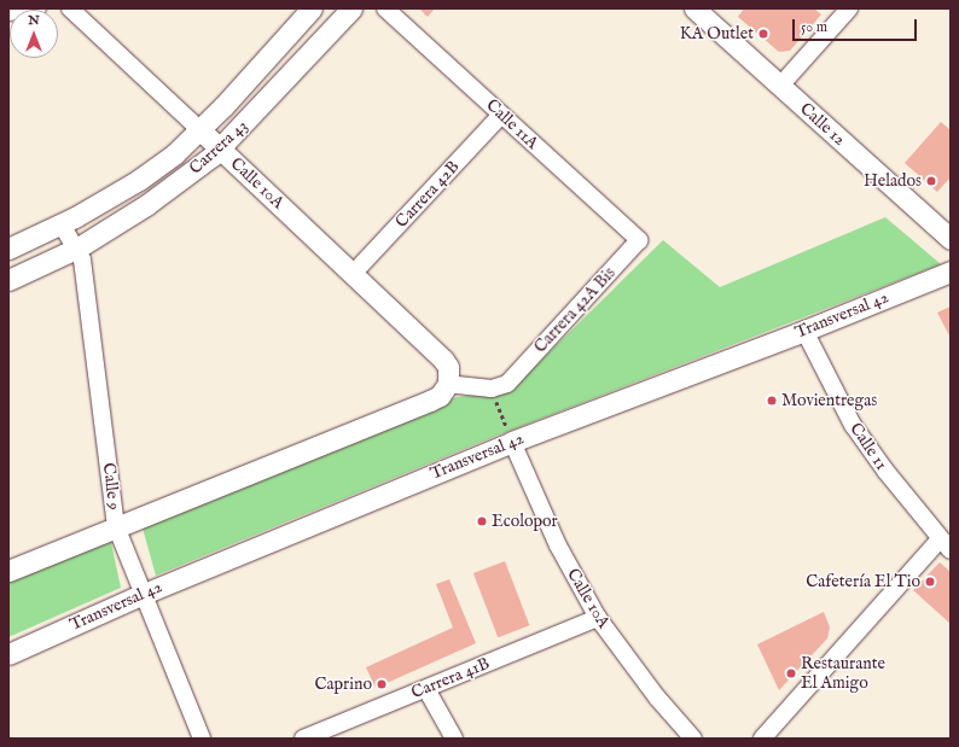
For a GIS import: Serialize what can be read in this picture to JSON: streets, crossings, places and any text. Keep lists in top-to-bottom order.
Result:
{
  "streets": {
    "street": [
      "Calle 11A",
      "Calle 12",
      "Carrera 43",
      "Calle 10A",
      "Carrera 42B",
      "Carrera 42A Bis",
      "Transversal 42",
      "Calle 11",
      "Calle 9",
      "Carrera 41B"
    ]
  },
  "crossings": [
    ["Calle 11A", "Carrera 42B"],
    ["Calle 11A", "Carrera 42A Bis"],
    ["Carrera 43", "Calle 10A"],
    ["Carrera 43", "Calle 9"],
    ["Calle 10A", "Carrera 42B"],
    ["Calle 10A", "Transversal 42"],
    ["Calle 10A", "Carrera 41B"],
    ["Transversal 42", "Calle 11"],
    ["Transversal 42", "Calle 9"]
  ],
  "places": [
    "KA Outlet",
    "Helados",
    "Movientregas",
    "Ecolopor",
    "Cafetería El Tio",
    "Restaurante El Amigo",
    "Caprino"
  ],
  "scale_bar": "50 m",
  "north": "top"
}
